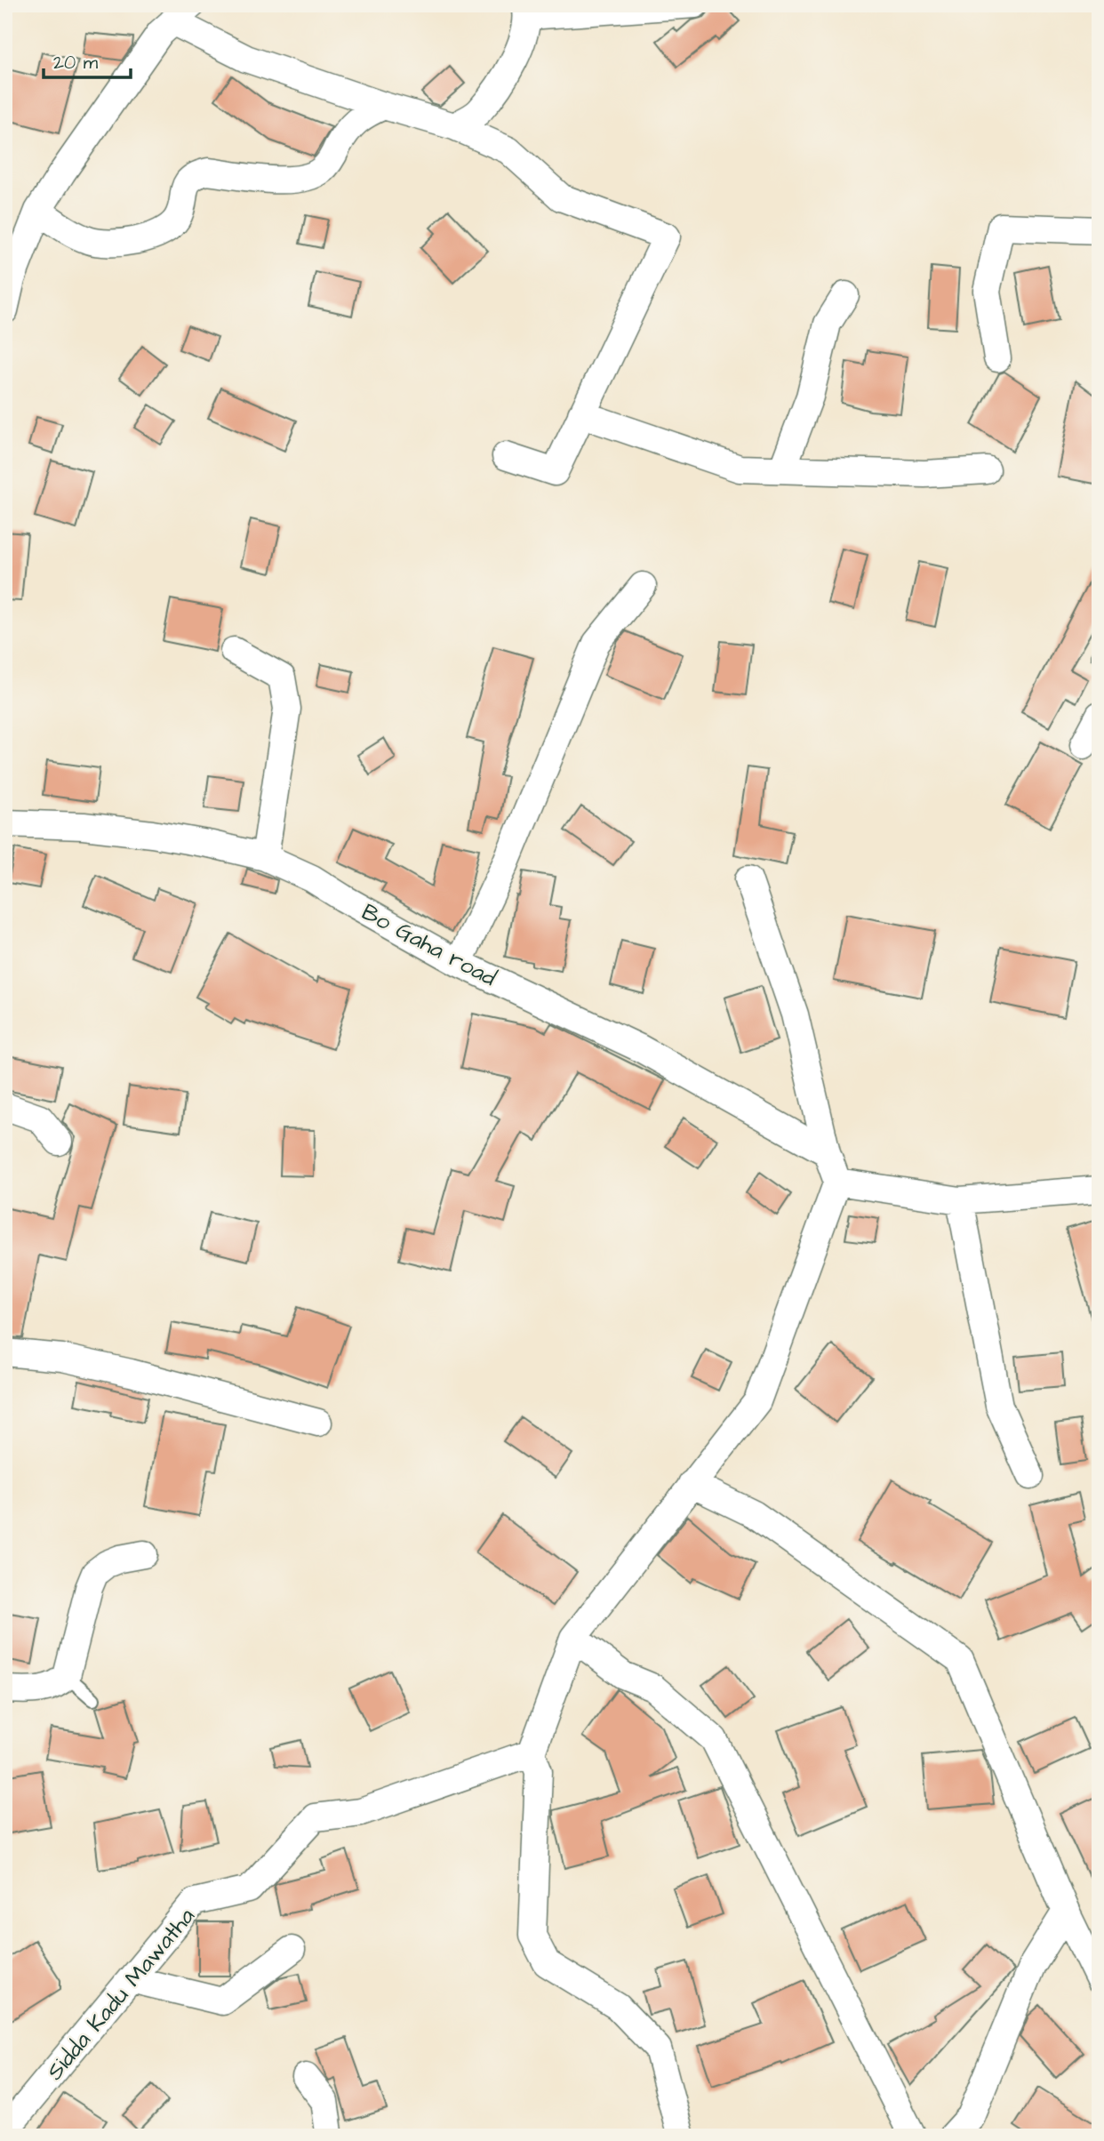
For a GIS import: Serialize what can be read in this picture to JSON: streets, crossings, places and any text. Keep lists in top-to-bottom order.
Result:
{
  "streets": {
    "street": ["Bo Gaha road", "Sidda Kadu Mawatha"]
  },
  "scale_bar": "20 m"
}
